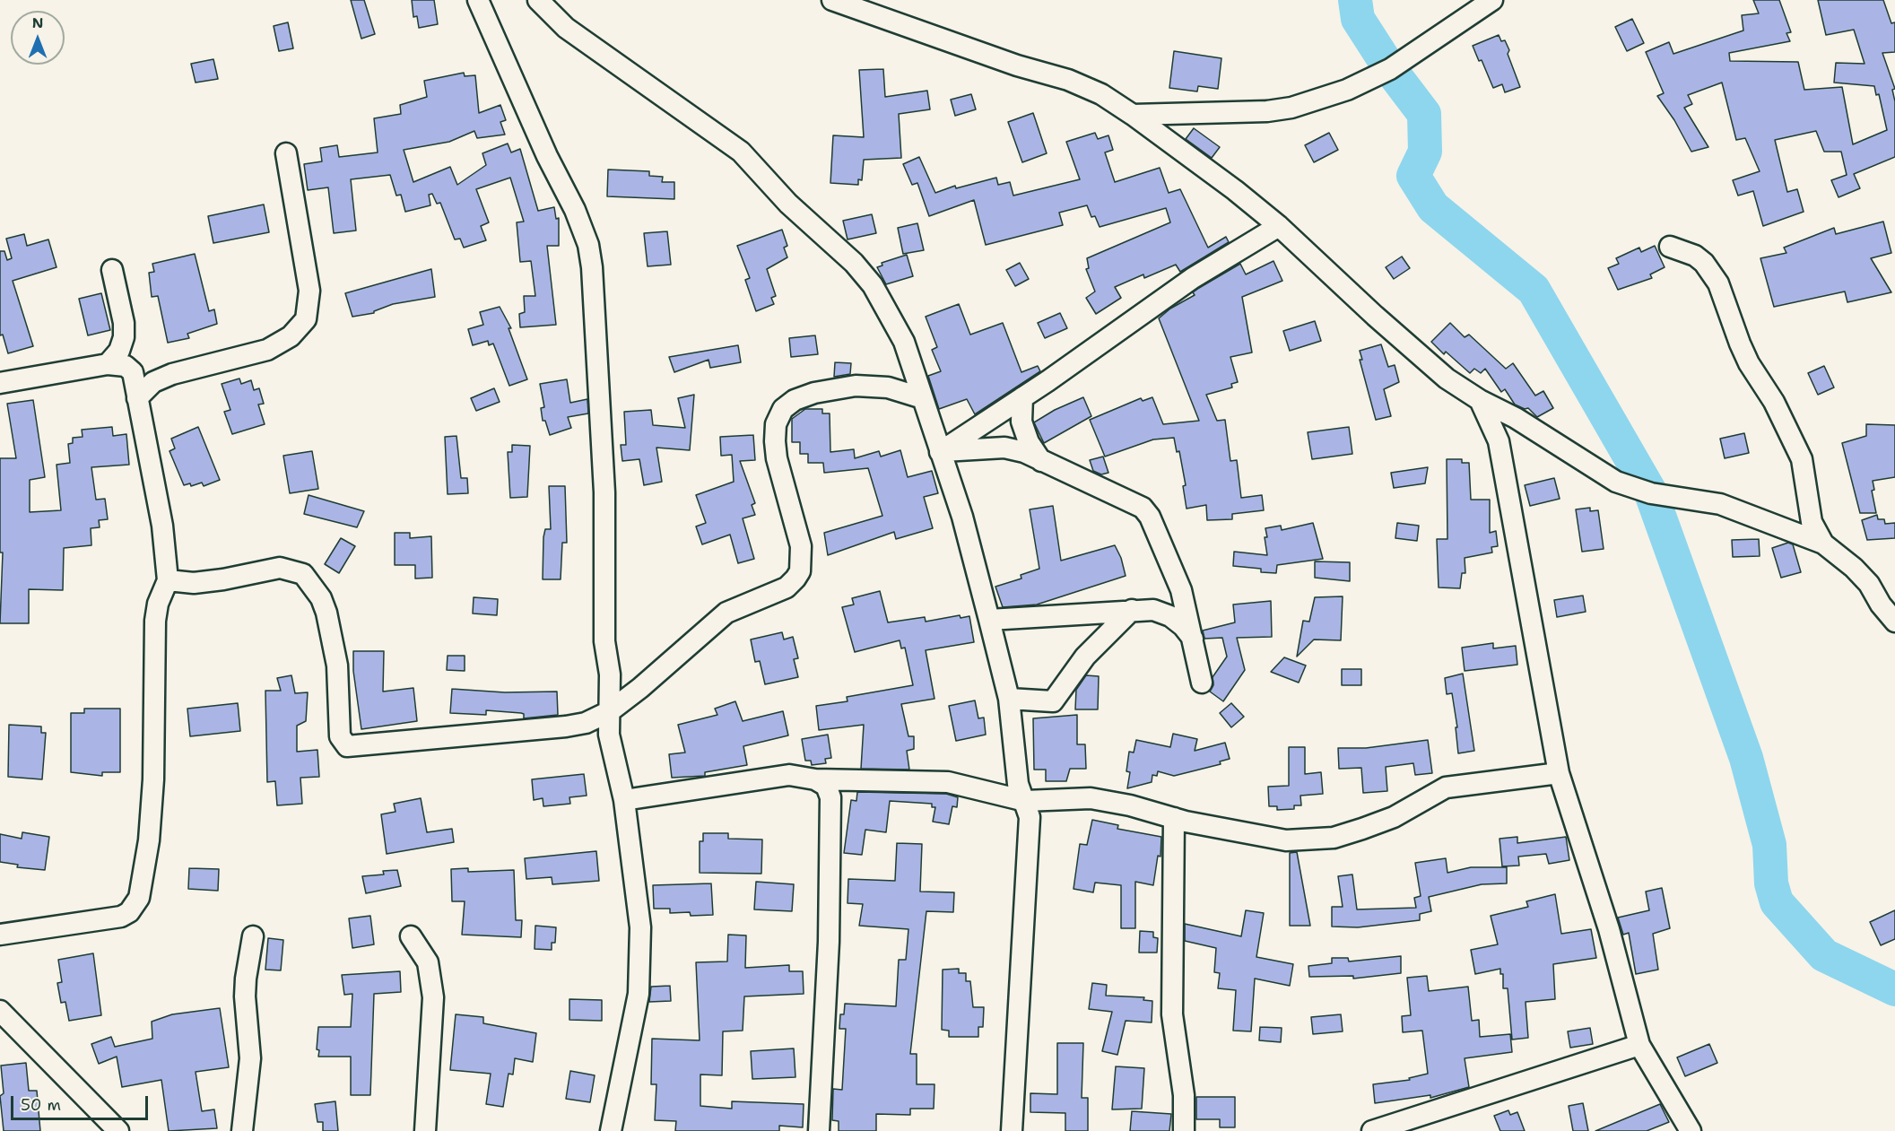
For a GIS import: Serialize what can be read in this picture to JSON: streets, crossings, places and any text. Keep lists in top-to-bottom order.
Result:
{
  "scale_bar": "50 m",
  "north": "top"
}
